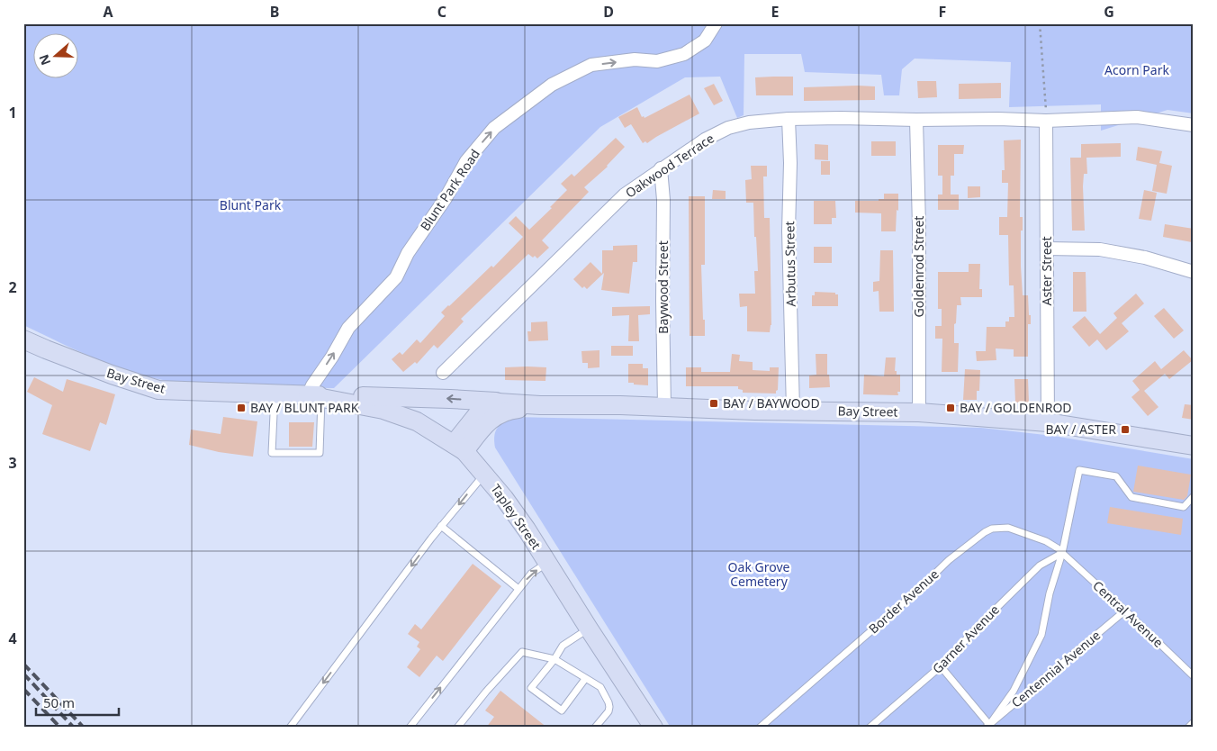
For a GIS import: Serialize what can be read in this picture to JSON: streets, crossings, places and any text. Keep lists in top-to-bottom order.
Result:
{
  "streets": {
    "main road": ["Bay Street", "Tapley Street"],
    "street": [
      "Oakwood Terrace",
      "Blunt Park Road",
      "Arbutus Street",
      "Goldenrod Street",
      "Aster Street",
      "Baywood Street"
    ],
    "lane": [
      "Border Avenue",
      "Central Avenue",
      "Garner Avenue",
      "Centennial Avenue"
    ]
  },
  "crossings": [
    ["Oakwood Terrace", "Arbutus Street"],
    ["Oakwood Terrace", "Goldenrod Street"],
    ["Oakwood Terrace", "Aster Street"],
    ["Oakwood Terrace", "Baywood Street"],
    ["Blunt Park Road", "Bay Street"],
    ["Blunt Park Road", "Tapley Street"],
    ["Arbutus Street", "Bay Street"],
    ["Goldenrod Street", "Bay Street"],
    ["Aster Street", "Bay Street"],
    ["Baywood Street", "Bay Street"],
    ["Bay Street", "Tapley Street"],
    ["Border Avenue", "Central Avenue"],
    ["Border Avenue", "Garner Avenue"],
    ["Central Avenue", "Garner Avenue"],
    ["Central Avenue", "Centennial Avenue"]
  ],
  "one_way": ["Blunt Park Road"],
  "parks": ["Acorn Park", "Blunt Park", "Oak Grove Cemetery"],
  "places": {
    "transit": [
      "BAY / BAYWOOD",
      "BAY / BLUNT PARK",
      "BAY / GOLDENROD",
      "BAY / ASTER"
    ]
  },
  "scale_bar": "50 m",
  "north": "left",
  "grid": {
    "columns": [
      "A",
      "B",
      "C",
      "D",
      "E",
      "F",
      "G"
    ],
    "rows": [
      "1",
      "2",
      "3",
      "4"
    ]
  }
}
